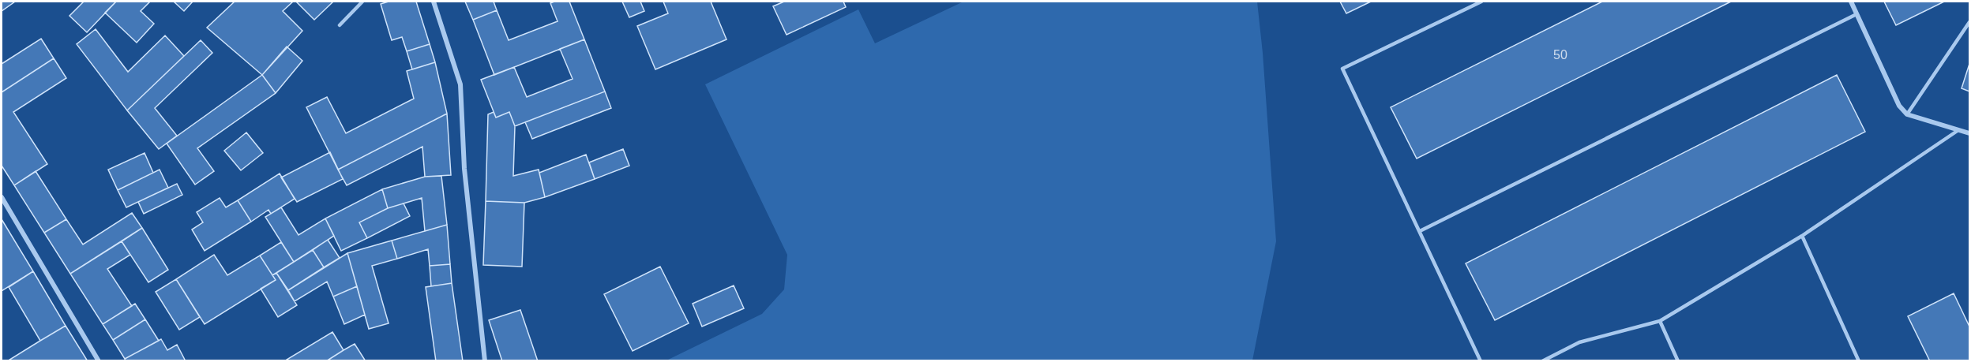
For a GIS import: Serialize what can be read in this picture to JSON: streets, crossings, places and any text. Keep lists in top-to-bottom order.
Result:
{
  "house_numbers": ["50"]
}
